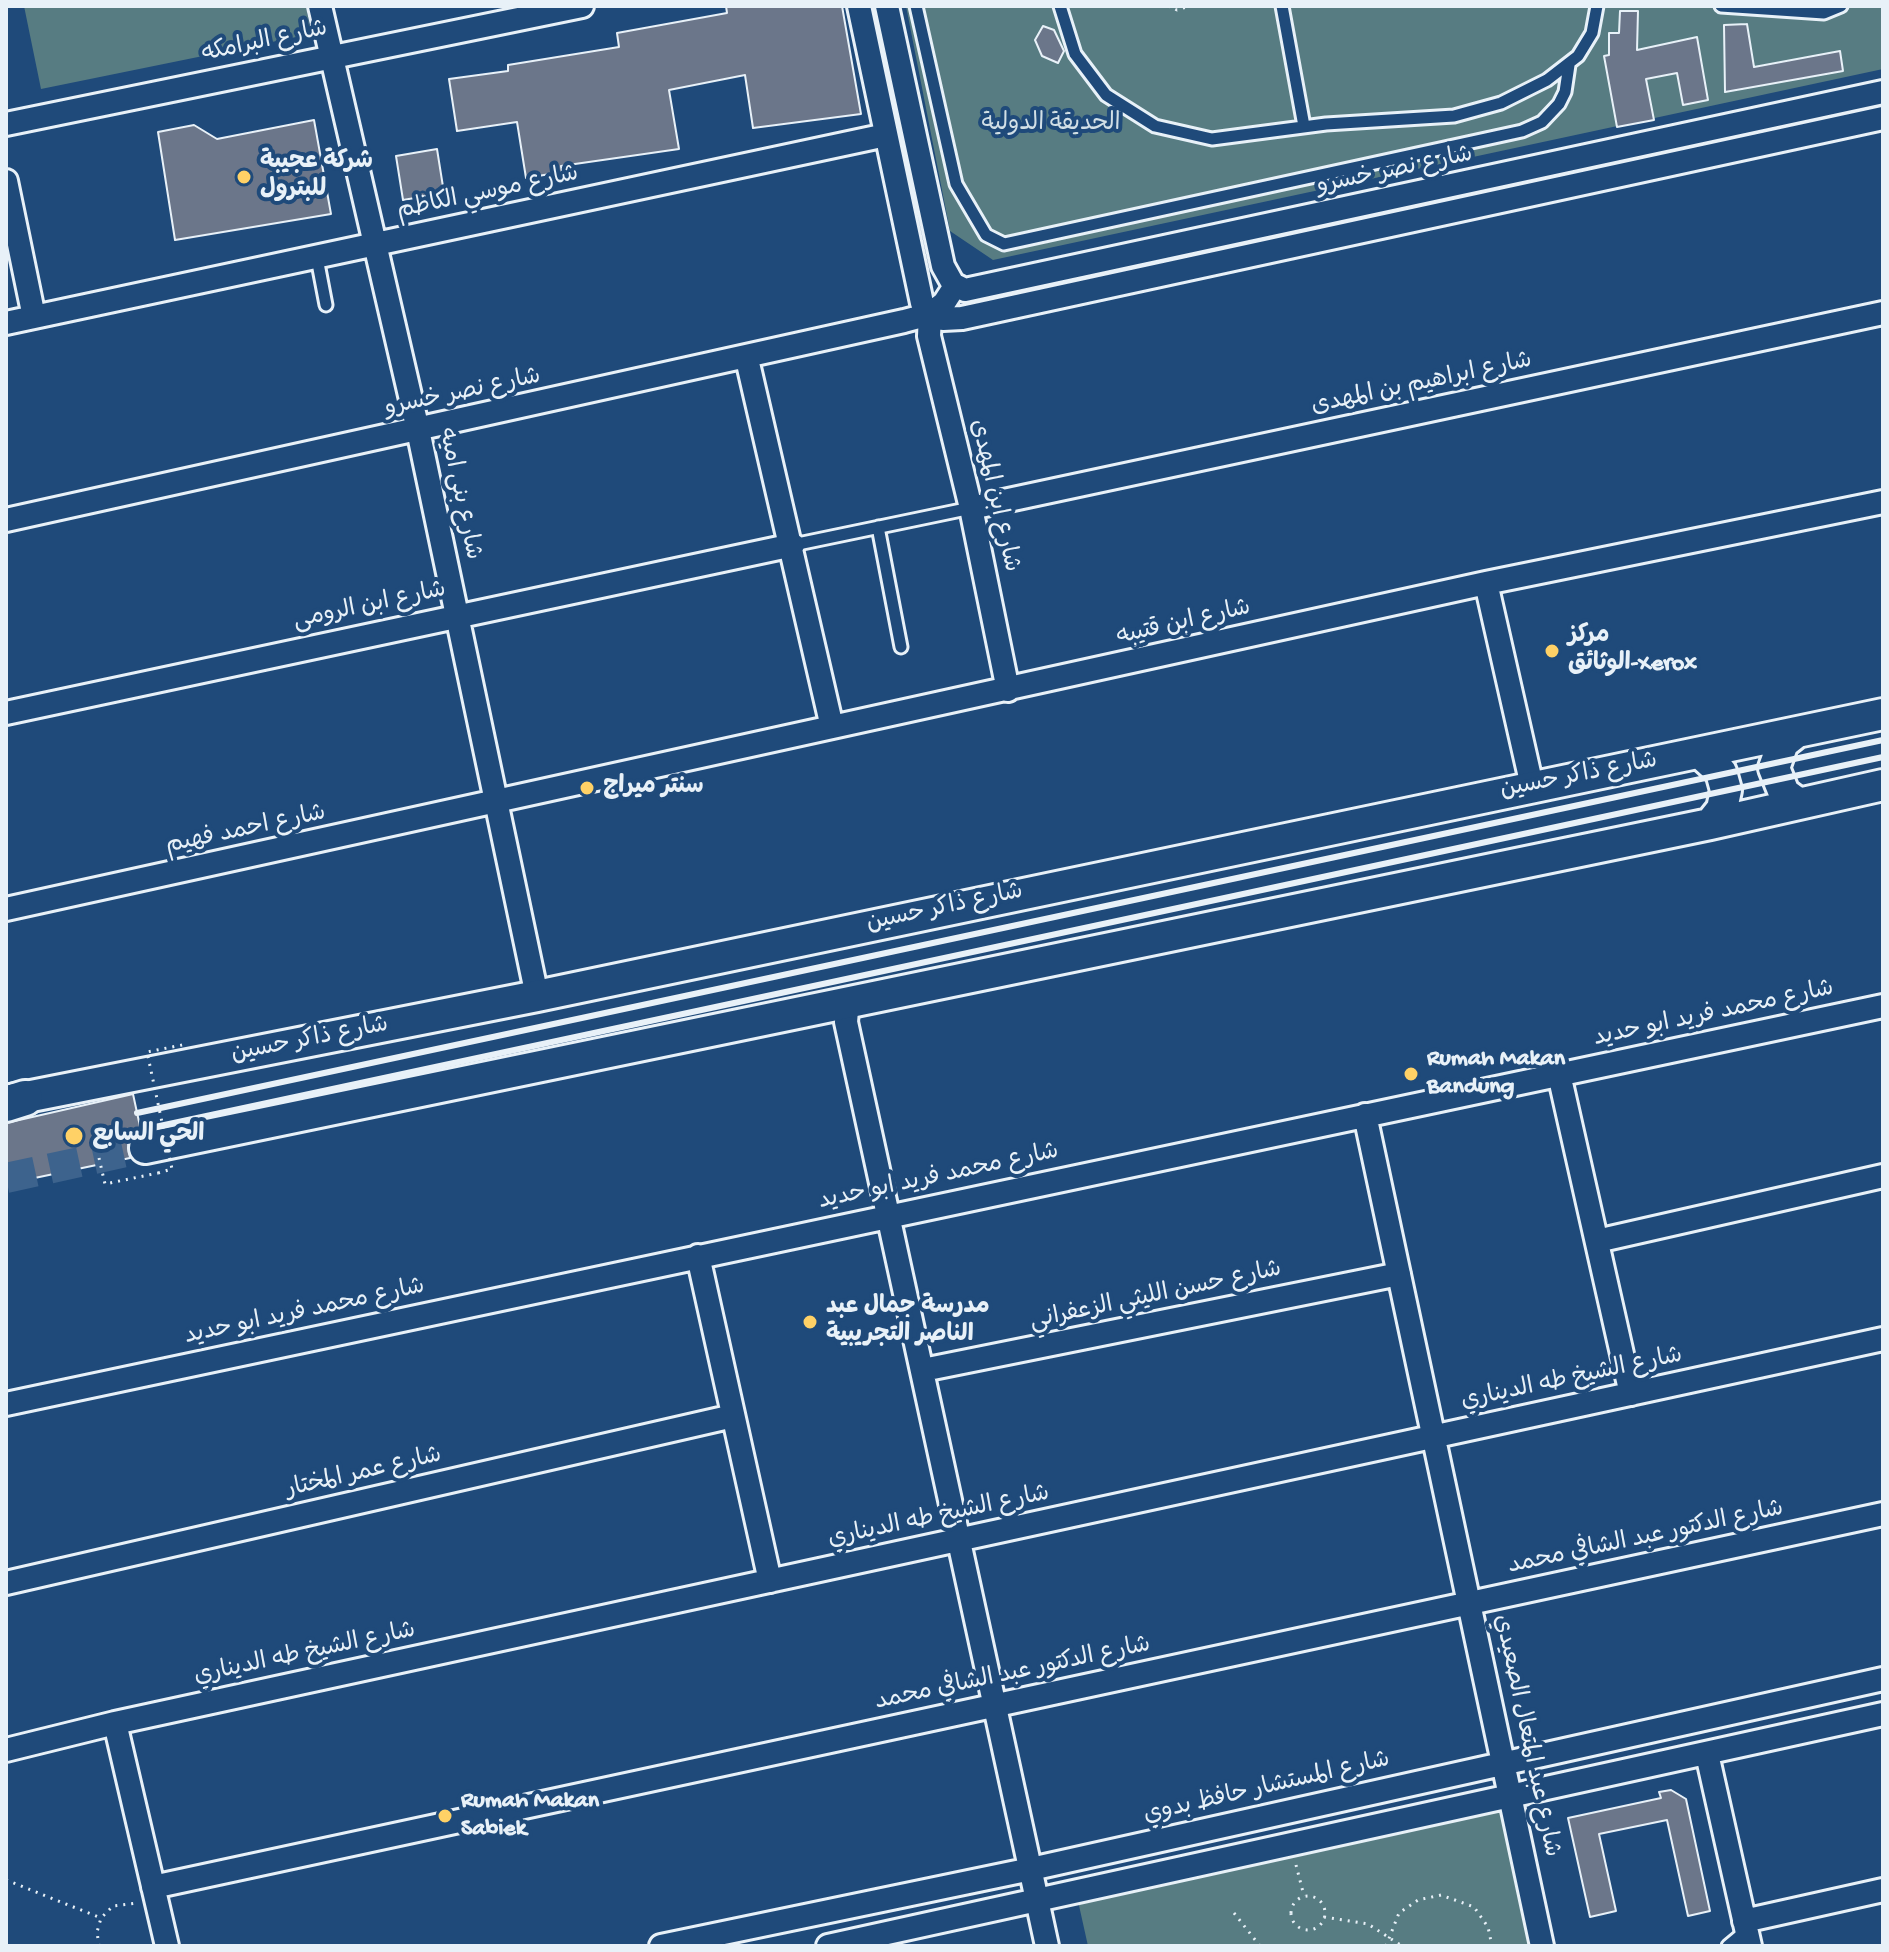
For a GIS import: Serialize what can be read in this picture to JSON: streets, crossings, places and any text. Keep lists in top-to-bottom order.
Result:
{
  "streets": {
    "main road": ["شارع ذاكر حسين"],
    "street": [
      "شارع البرامكه",
      "شارع نصر خسرو",
      "شارع موسي الكاظم",
      "شارع ابراهيم بن المهدى",
      "شارع بنى اميه",
      "شارع ابن المهدى",
      "شارع ابن الرومى",
      "شارع ابن قتيبه",
      "شارع احمد فهيم",
      "شارع محمد فريد ابو حديد",
      "شارع حسن الليثي الزعفراني",
      "شارع الشيخ طه الديناري",
      "شارع عمر المختار",
      "شارع الدكتور عبد الشافي محمد",
      "شارع عبد المتعال الصعيدي",
      "شارع المستشار حافظ بدوي"
    ]
  },
  "crossings": [
    ["شارع البرامكه", "شارع بنى اميه"],
    ["شارع نصر خسرو", "شارع بنى اميه"],
    ["شارع نصر خسرو", "شارع ابن المهدى"],
    ["شارع موسي الكاظم", "شارع بنى اميه"],
    ["شارع موسي الكاظم", "شارع ابن المهدى"],
    ["شارع ابراهيم بن المهدى", "شارع ابن المهدى"],
    ["شارع بنى اميه", "شارع ابن الرومى"],
    ["شارع بنى اميه", "شارع ابن قتيبه"],
    ["شارع بنى اميه", "شارع ذاكر حسين"],
    ["شارع بنى اميه", "شارع احمد فهيم"],
    ["شارع ابن المهدى", "شارع ابن قتيبه"],
    ["شارع ابن قتيبه", "شارع احمد فهيم"],
    ["شارع محمد فريد ابو حديد", "شارع عبد المتعال الصعيدي"],
    ["شارع حسن الليثي الزعفراني", "شارع عبد المتعال الصعيدي"],
    ["شارع الشيخ طه الديناري", "شارع عبد المتعال الصعيدي"],
    ["شارع الدكتور عبد الشافي محمد", "شارع عبد المتعال الصعيدي"],
    ["شارع عبد المتعال الصعيدي", "شارع المستشار حافظ بدوي"]
  ],
  "parks": ["الحديقة الدولية"],
  "places": [
    "شركة عجيبة للبترول",
    "مركز الوثائق-Xerox",
    "سنتر ميراج",
    "Rumah Makan Bandung",
    "الحي السابع",
    "مدرسة جمال عبد الناصر التجريبية",
    "Rumah Makan Sabiek"
  ]
}
